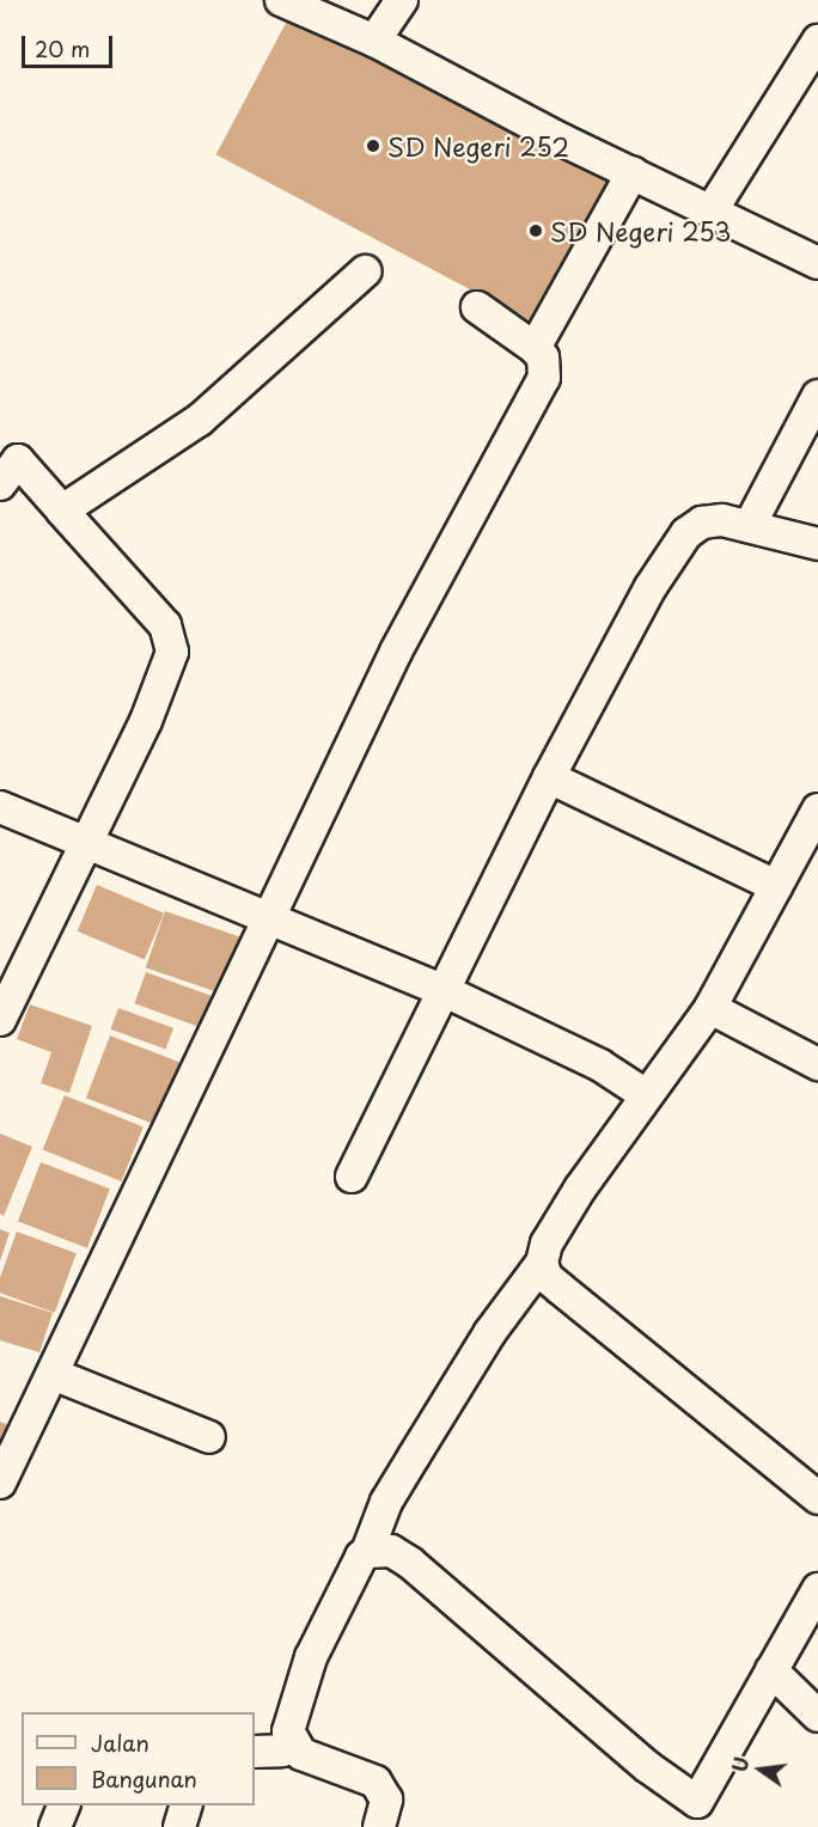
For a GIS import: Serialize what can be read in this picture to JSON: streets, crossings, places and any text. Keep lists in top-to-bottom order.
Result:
{
  "places": ["SD Negeri 252", "SD Negeri 253"],
  "legend": ["Jalan", "Bangunan"],
  "scale_bar": "20 m",
  "north": "left"
}
